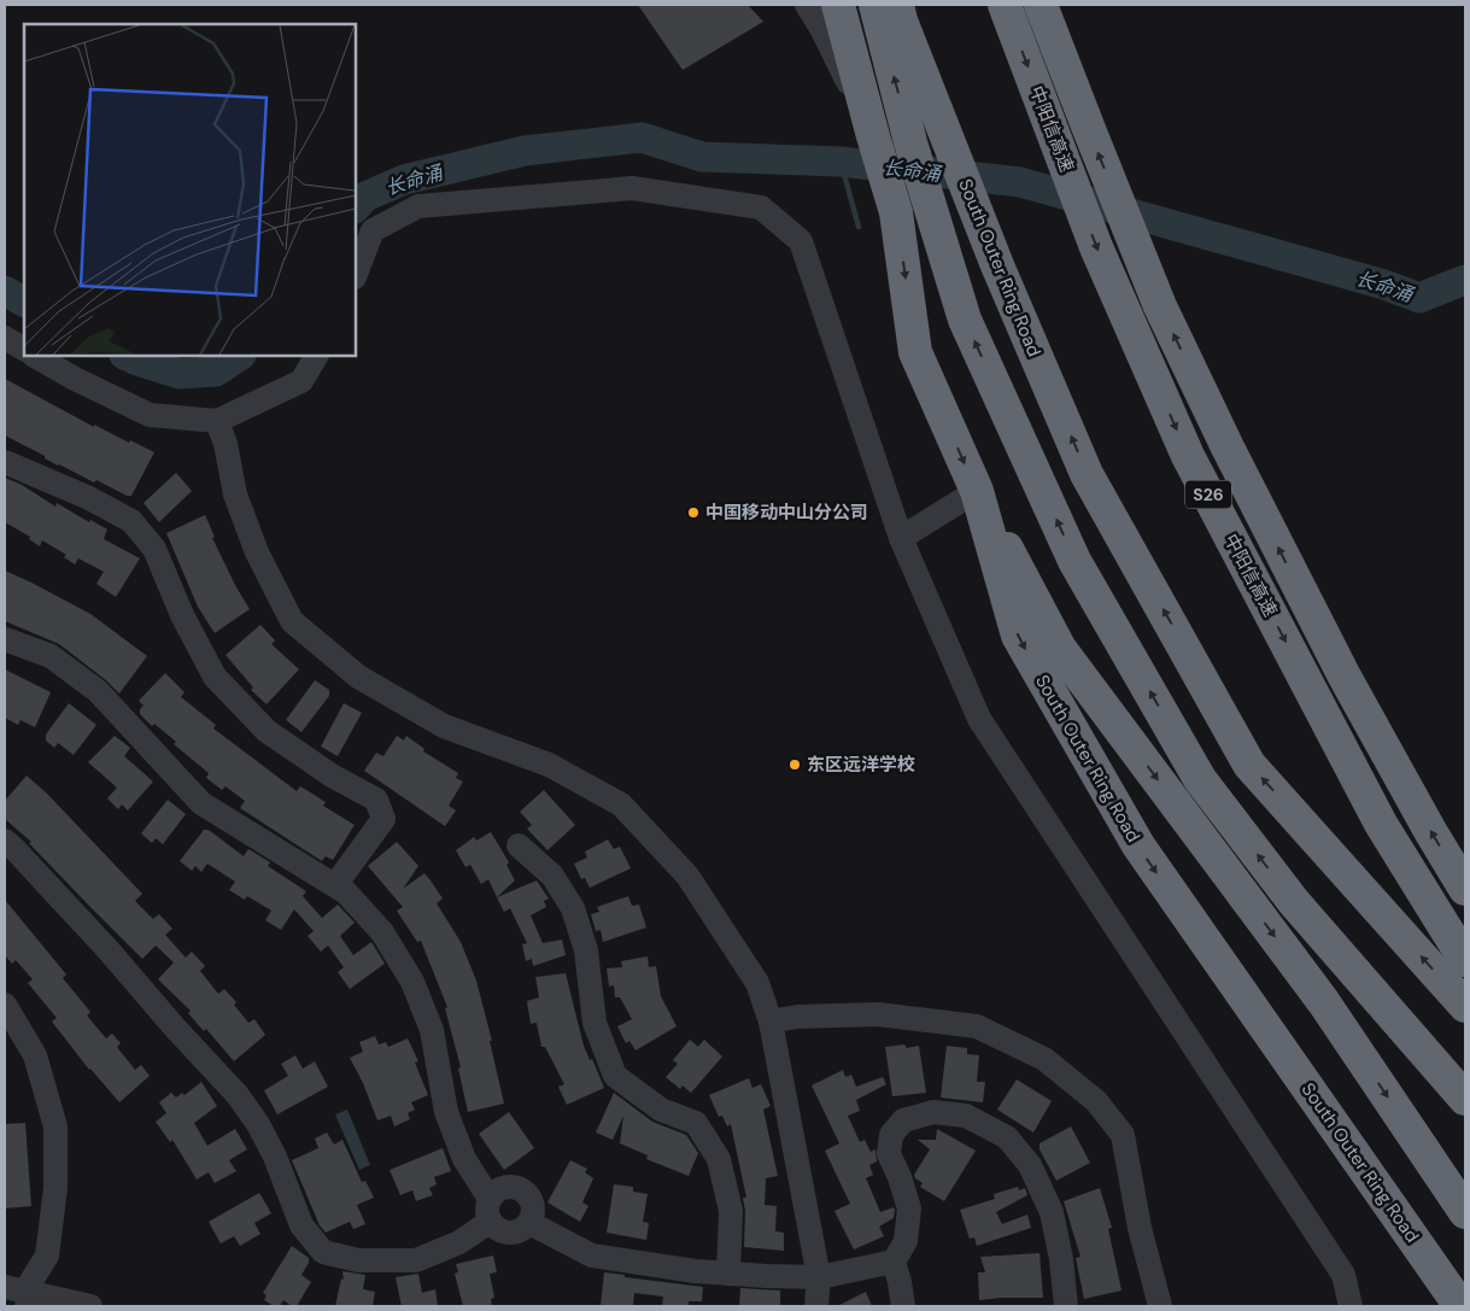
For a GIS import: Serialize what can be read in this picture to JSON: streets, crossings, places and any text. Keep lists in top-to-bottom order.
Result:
{
  "streets": {
    "highway": ["中阳信高速", "South Outer Ring Road", "S26"]
  },
  "water": ["长命涌"],
  "places": ["中国移动中山分公司", "东区远洋学校"]
}
